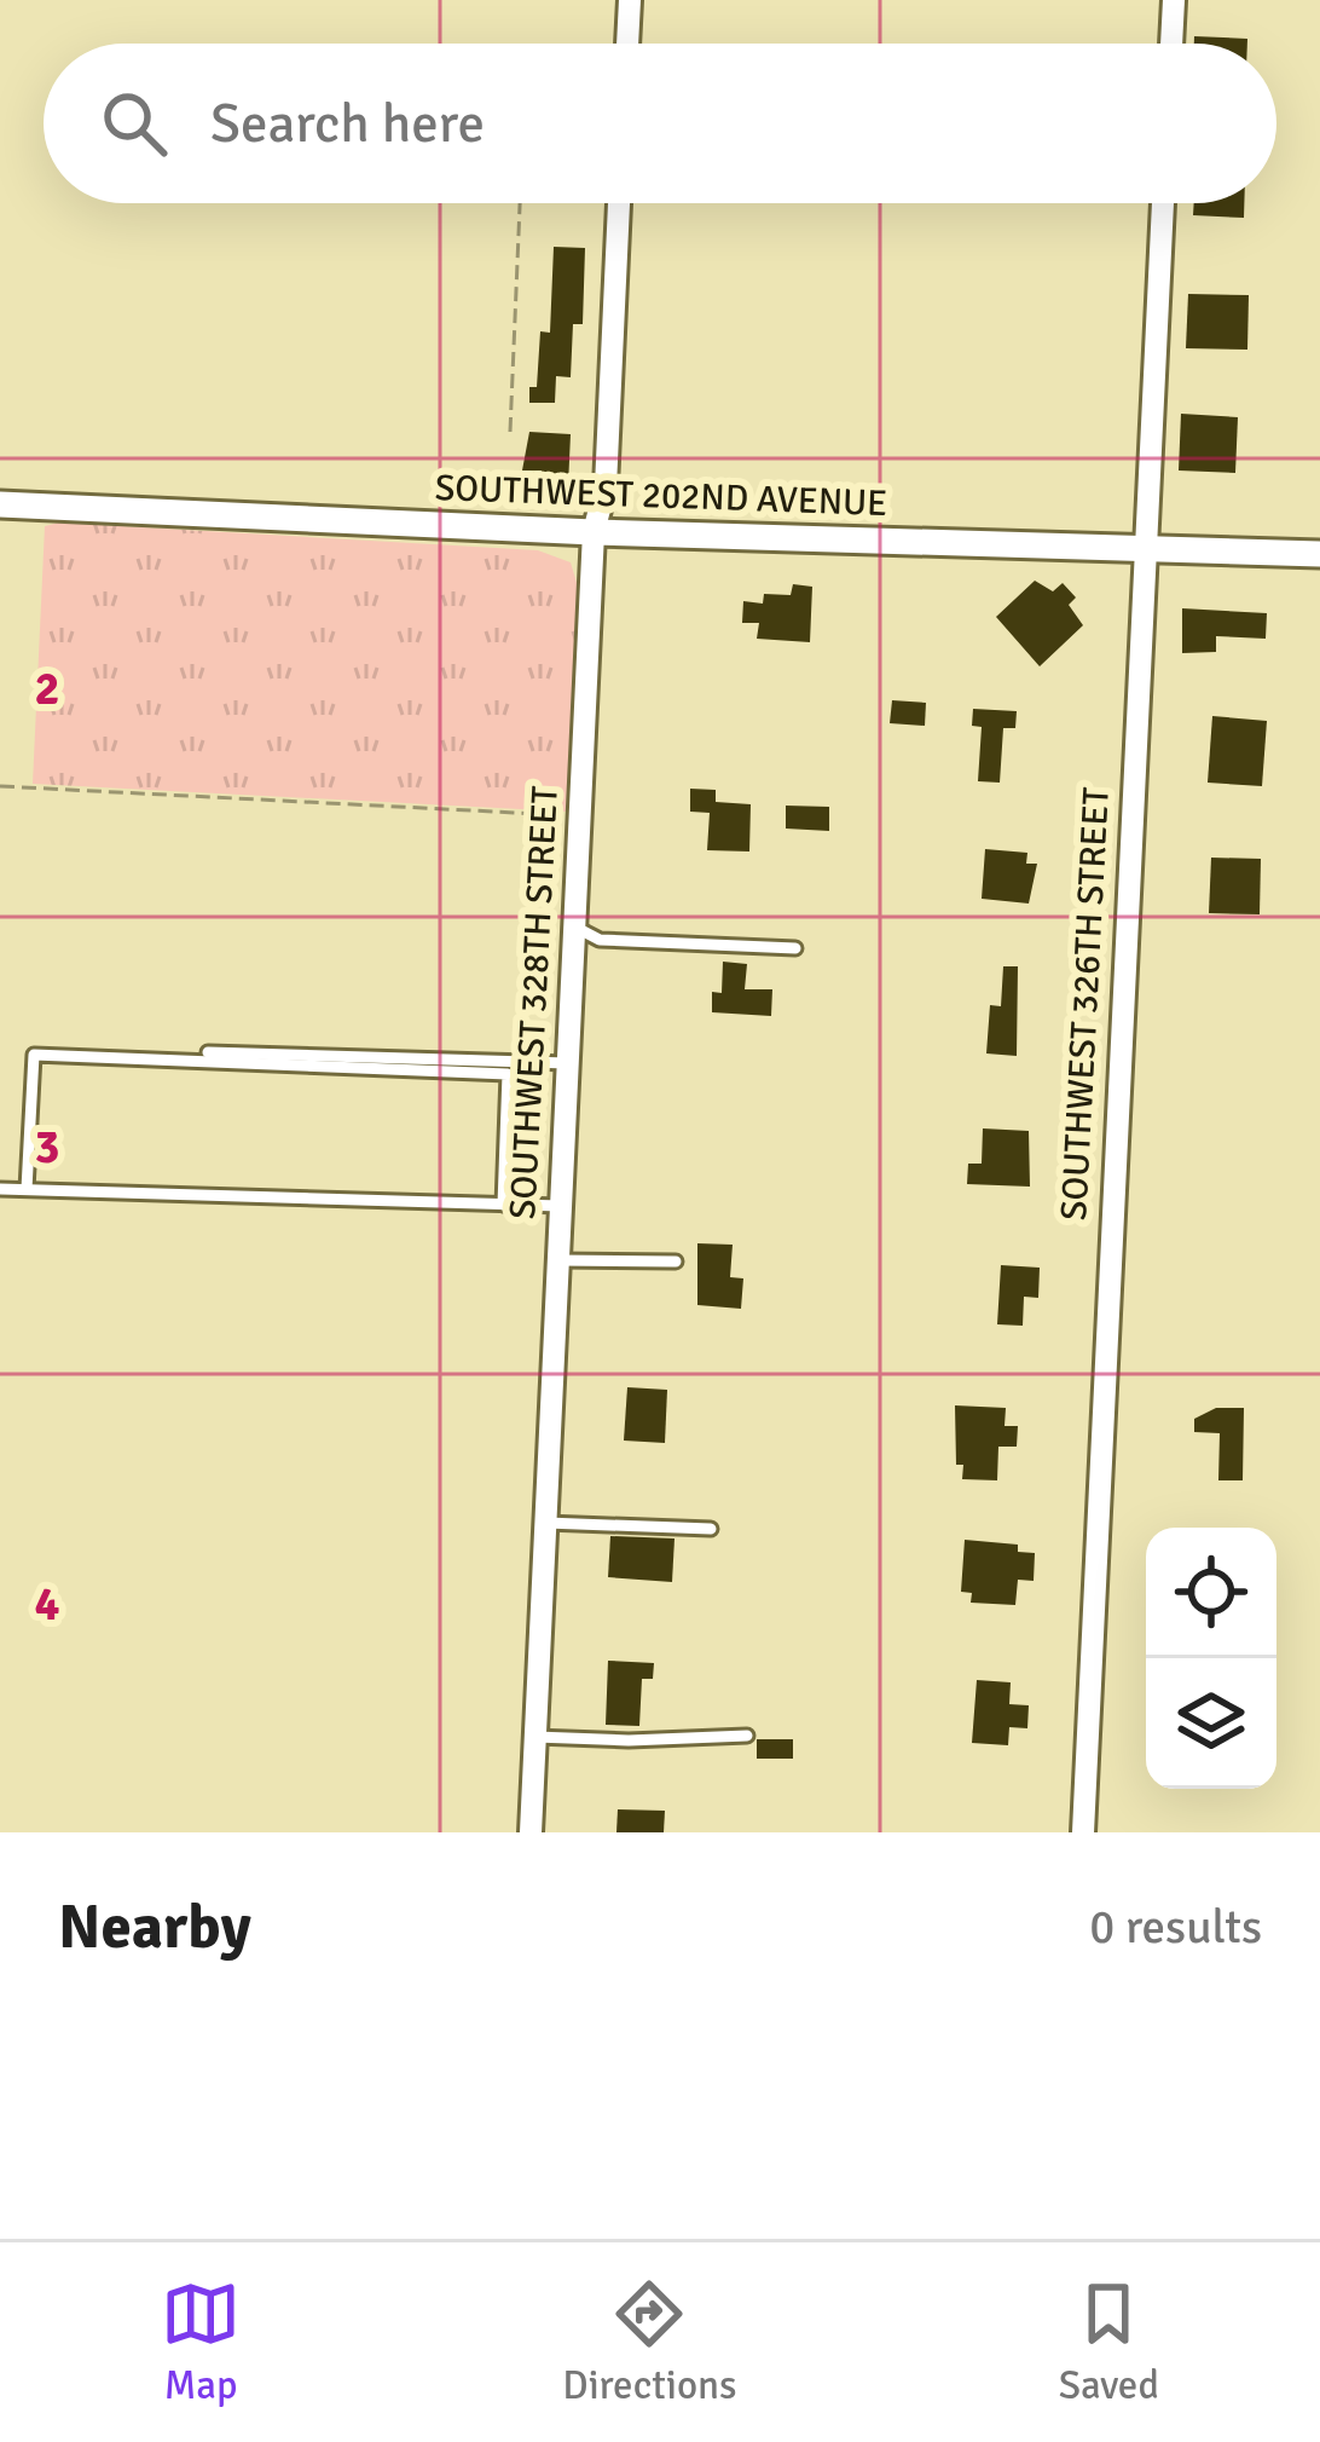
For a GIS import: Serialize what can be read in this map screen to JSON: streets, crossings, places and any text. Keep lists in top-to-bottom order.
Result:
{
  "streets": {
    "street": ["SOUTHWEST 202ND AVENUE", "SOUTHWEST 328TH STREET", "SOUTHWEST 326TH STREET"]
  },
  "crossings": [
    ["SOUTHWEST 202ND AVENUE", "SOUTHWEST 328TH STREET"],
    ["SOUTHWEST 202ND AVENUE", "SOUTHWEST 326TH STREET"]
  ],
  "page": {
    "search": "Search here",
    "heading": ["Nearby", "0 results"],
    "nav": ["Map", "Directions", "Saved"]
  },
  "grid": {
    "rows": ["2", "3", "4"]
  }
}
